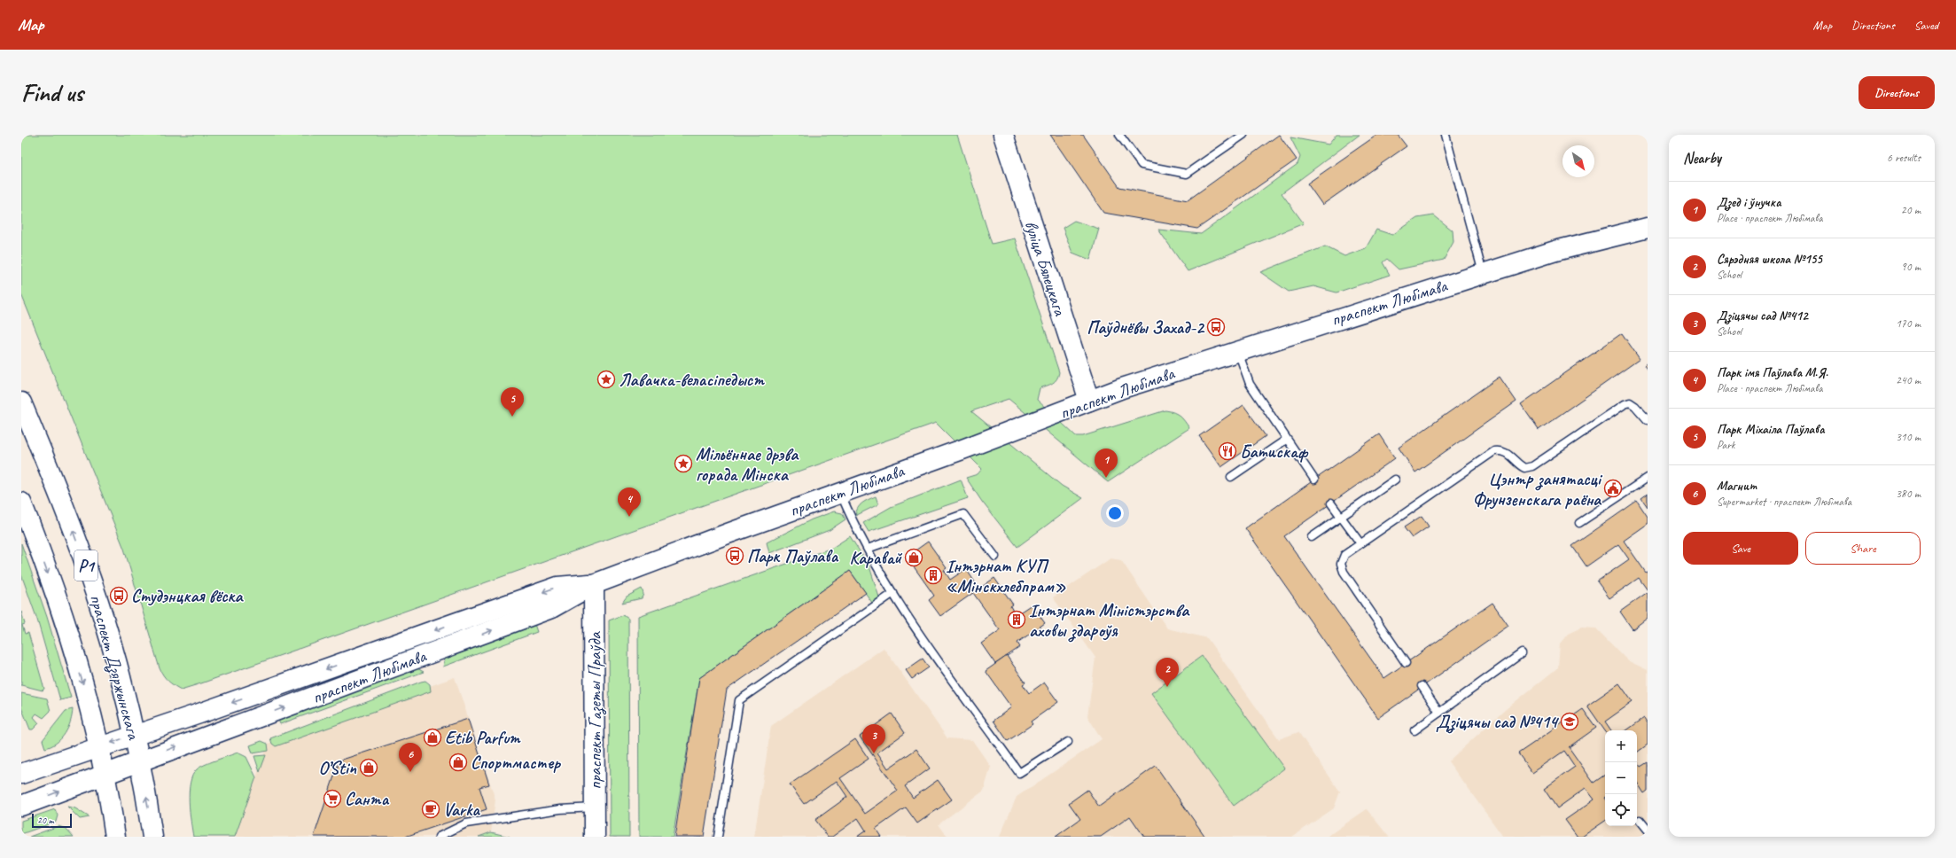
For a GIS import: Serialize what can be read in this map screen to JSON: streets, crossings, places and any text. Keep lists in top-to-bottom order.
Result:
{
  "streets": {
    "main road": [
      "вуліца Бялецкага",
      "праспект Любімава",
      "Р1",
      "праспект Дзяржынскага",
      "праспект Газеты Праўда"
    ]
  },
  "crossings": [
    ["вуліца Бялецкага", "праспект Любімава"],
    ["праспект Любімава", "праспект Дзяржынскага"],
    ["праспект Любімава", "праспект Газеты Праўда"]
  ],
  "places": {
    "bus stop": ["Паўднёвы Захад-2", "Парк Паўлава", "Студэнцкая вёска"],
    "place": ["Лавачка-веласіпедыст", "Мільённае дрэва горада Мінска"],
    "restaurant": ["Батискаф"],
    "public building": ["Цэнтр занятасці Фрунзенскага раёна"],
    "shop": [
      "Каравай",
      "Etib Parfum",
      "Спортмастер",
      "O’Stin"
    ],
    "building": ["Інтэрнат КУП «Мінскхлебпрам»", "Інтэрнат Міністэрства аховы здароўя"],
    "school or university": ["Дзіцячы сад №414"],
    "supermarket": ["Санта"],
    "cafe": ["Varka"]
  },
  "scale_bar": "20 m",
  "north": "bottom right",
  "page": {
    "header": "Map",
    "nav": ["Map", "Directions", "Saved"],
    "buttons": [
      "Directions",
      ["Save", "Share"]
    ],
    "title": "Find us",
    "heading": ["Nearby", "6 results"],
    "list": [
      {
        "mark": "1",
        "name": "Дзед і ўнучка",
        "note": "Place · праспект Любімава",
        "value": "20 m"
      },
      {
        "mark": "2",
        "name": "Сярэдняя школа №155",
        "note": "School",
        "value": "90 m"
      },
      {
        "mark": "3",
        "name": "Дзіцячы сад №412",
        "note": "School",
        "value": "170 m"
      },
      {
        "mark": "4",
        "name": "Парк імя Паўлава М.Я.",
        "note": "Place · праспект Любімава",
        "value": "240 m"
      },
      {
        "mark": "5",
        "name": "Парк Міхаіла Паўлава",
        "note": "Park",
        "value": "310 m"
      },
      {
        "mark": "6",
        "name": "Магнит",
        "note": "Supermarket · праспект Любімава",
        "value": "380 m"
      }
    ],
    "pins": [
      "5",
      "1",
      "4",
      "2",
      "3",
      "6"
    ],
    "map_buttons": ["+", "−"],
    "scale": "20 m"
  }
}
